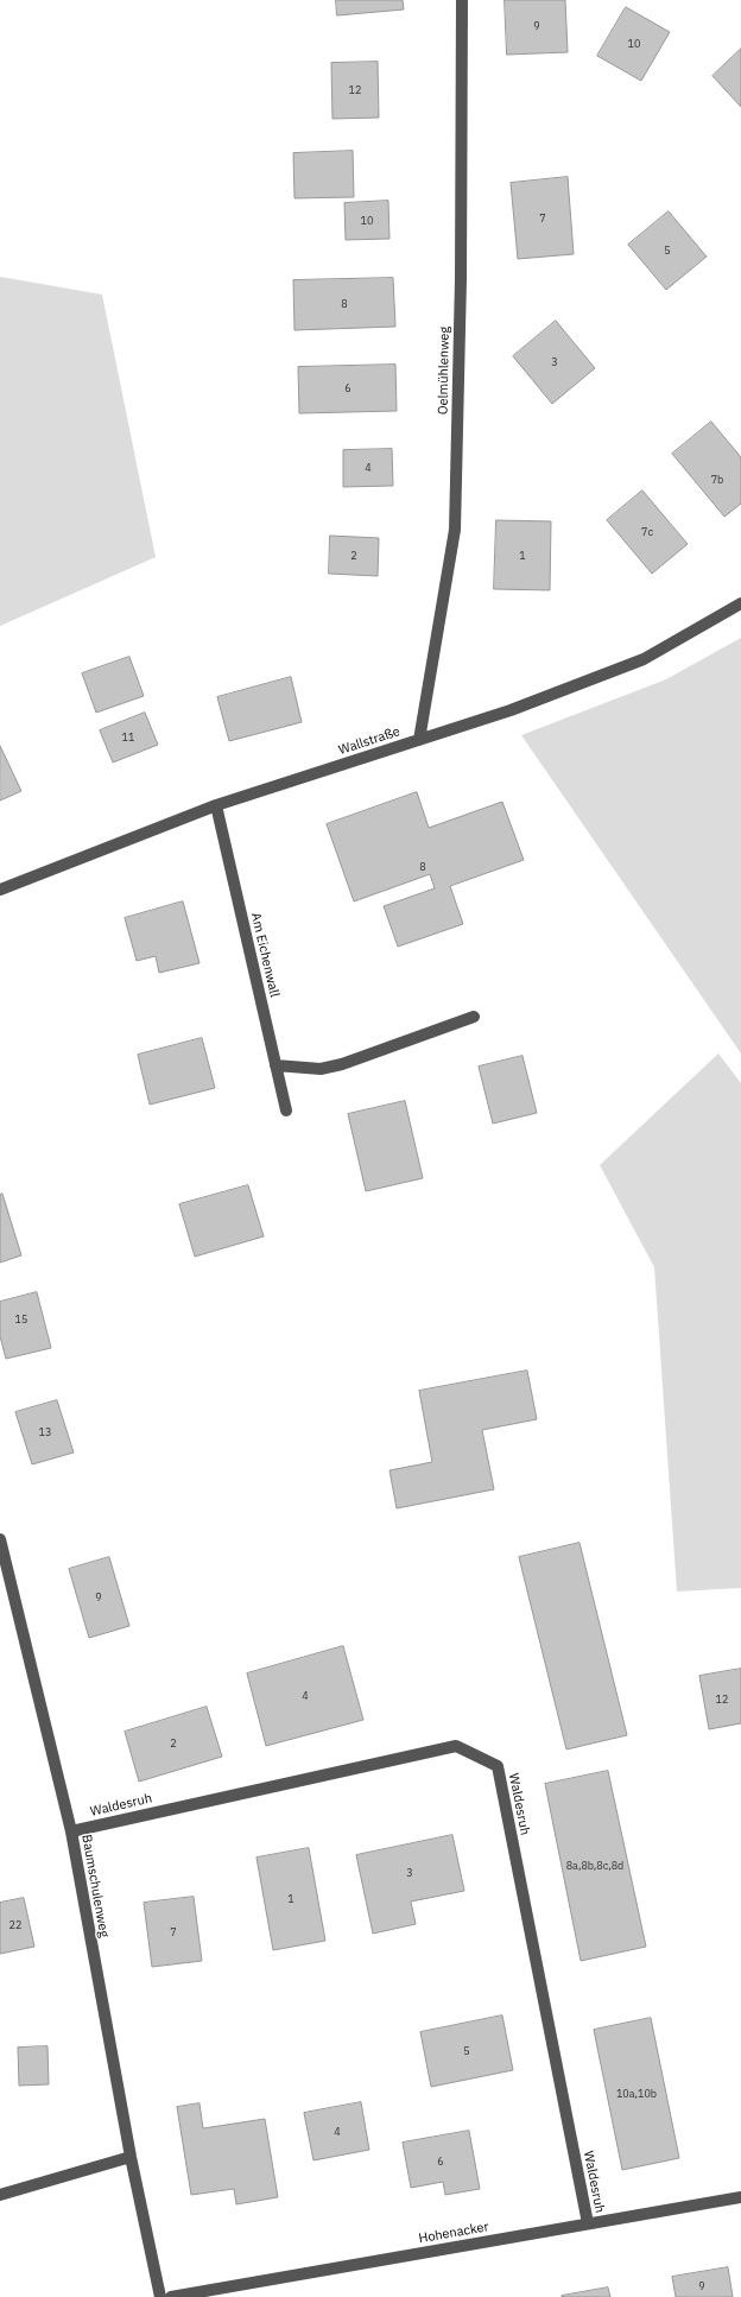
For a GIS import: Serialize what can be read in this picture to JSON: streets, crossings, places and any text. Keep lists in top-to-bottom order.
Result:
{
  "streets": {
    "street": [
      "Oelmühlenweg",
      "Wallstraße",
      "Am Eichenwall",
      "Waldesruh",
      "Baumschulenweg",
      "Hohenacker"
    ]
  },
  "crossings": [
    ["Oelmühlenweg", "Wallstraße"],
    ["Wallstraße", "Am Eichenwall"],
    ["Waldesruh", "Baumschulenweg"],
    ["Waldesruh", "Hohenacker"]
  ],
  "house_numbers": [
    "9",
    "10",
    "12",
    "7",
    "10",
    "5",
    "8",
    "3",
    "6",
    "4",
    "7b",
    "7c",
    "2",
    "1",
    "11",
    "8",
    "15",
    "13",
    "9",
    "4",
    "12",
    "2",
    "8a,8b,8c,8d",
    "3",
    "1",
    "22",
    "7",
    "5",
    "10a,10b",
    "4",
    "6",
    "9"
  ]
}
